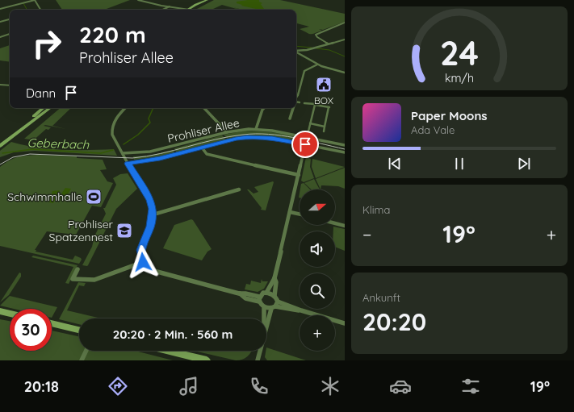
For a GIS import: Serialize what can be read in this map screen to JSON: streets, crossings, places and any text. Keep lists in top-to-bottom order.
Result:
{
  "streets": {
    "street": ["Prohliser Allee"]
  },
  "water": ["Geberbach"],
  "places": {
    "public building": ["BOX"],
    "sports": ["Schwimmhalle"],
    "school or university": ["Prohliser Spatzennest"]
  },
  "north": "right",
  "page": {
    "turn": ["220 m", "Prohliser Allee"],
    "then": "Dann",
    "song": ["Paper Moons", "Ada Vale"],
    "tile": [
      "Klima",
      ["Ankunft", "20:20"]
    ],
    "map_buttons": "+",
    "heat": ["−", "19°", "+"],
    "limit": "30",
    "trip": "20:20 · 2 Min. · 560 m",
    "tabs": ["20:18", "19°"],
    "gauge": ["24", "km/h"]
  }
}
